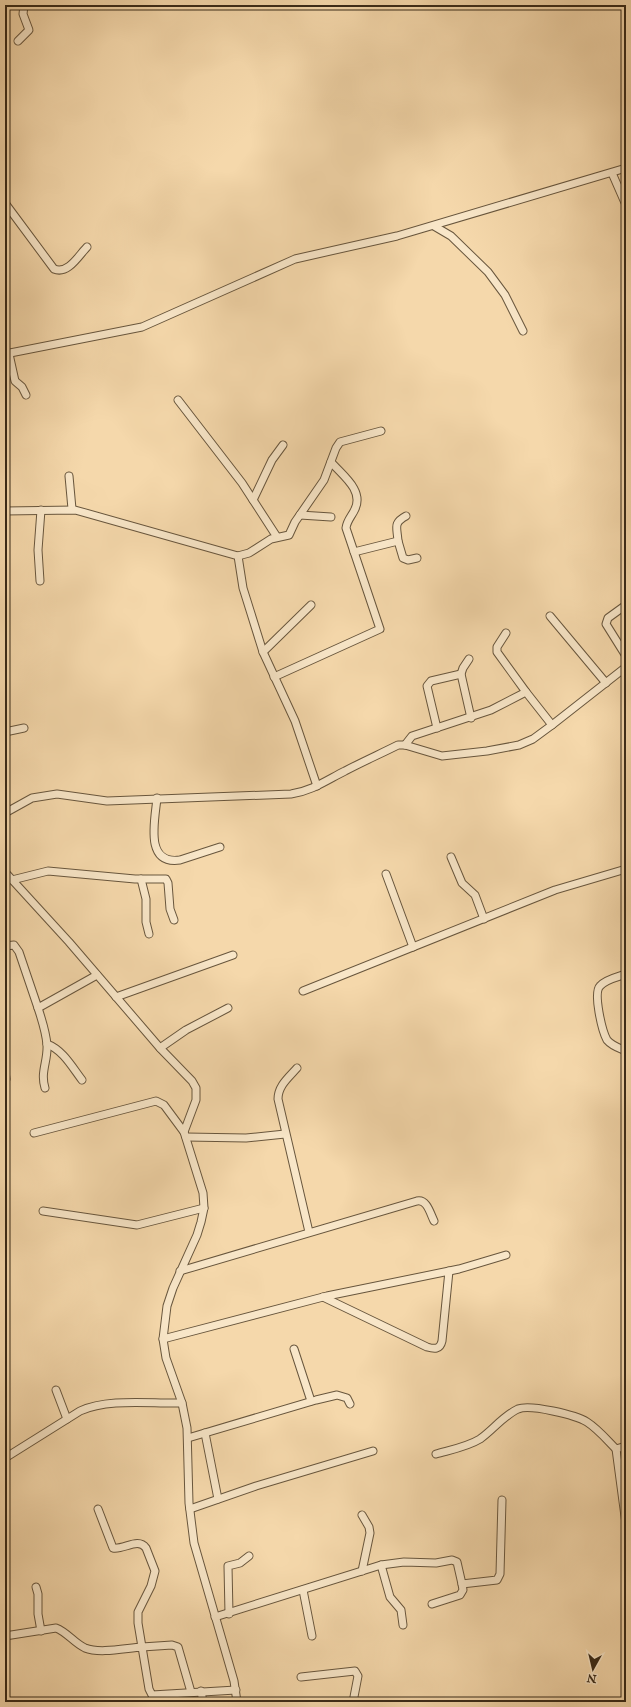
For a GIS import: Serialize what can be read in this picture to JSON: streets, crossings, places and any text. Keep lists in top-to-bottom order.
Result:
{
  "north": "bottom"
}
